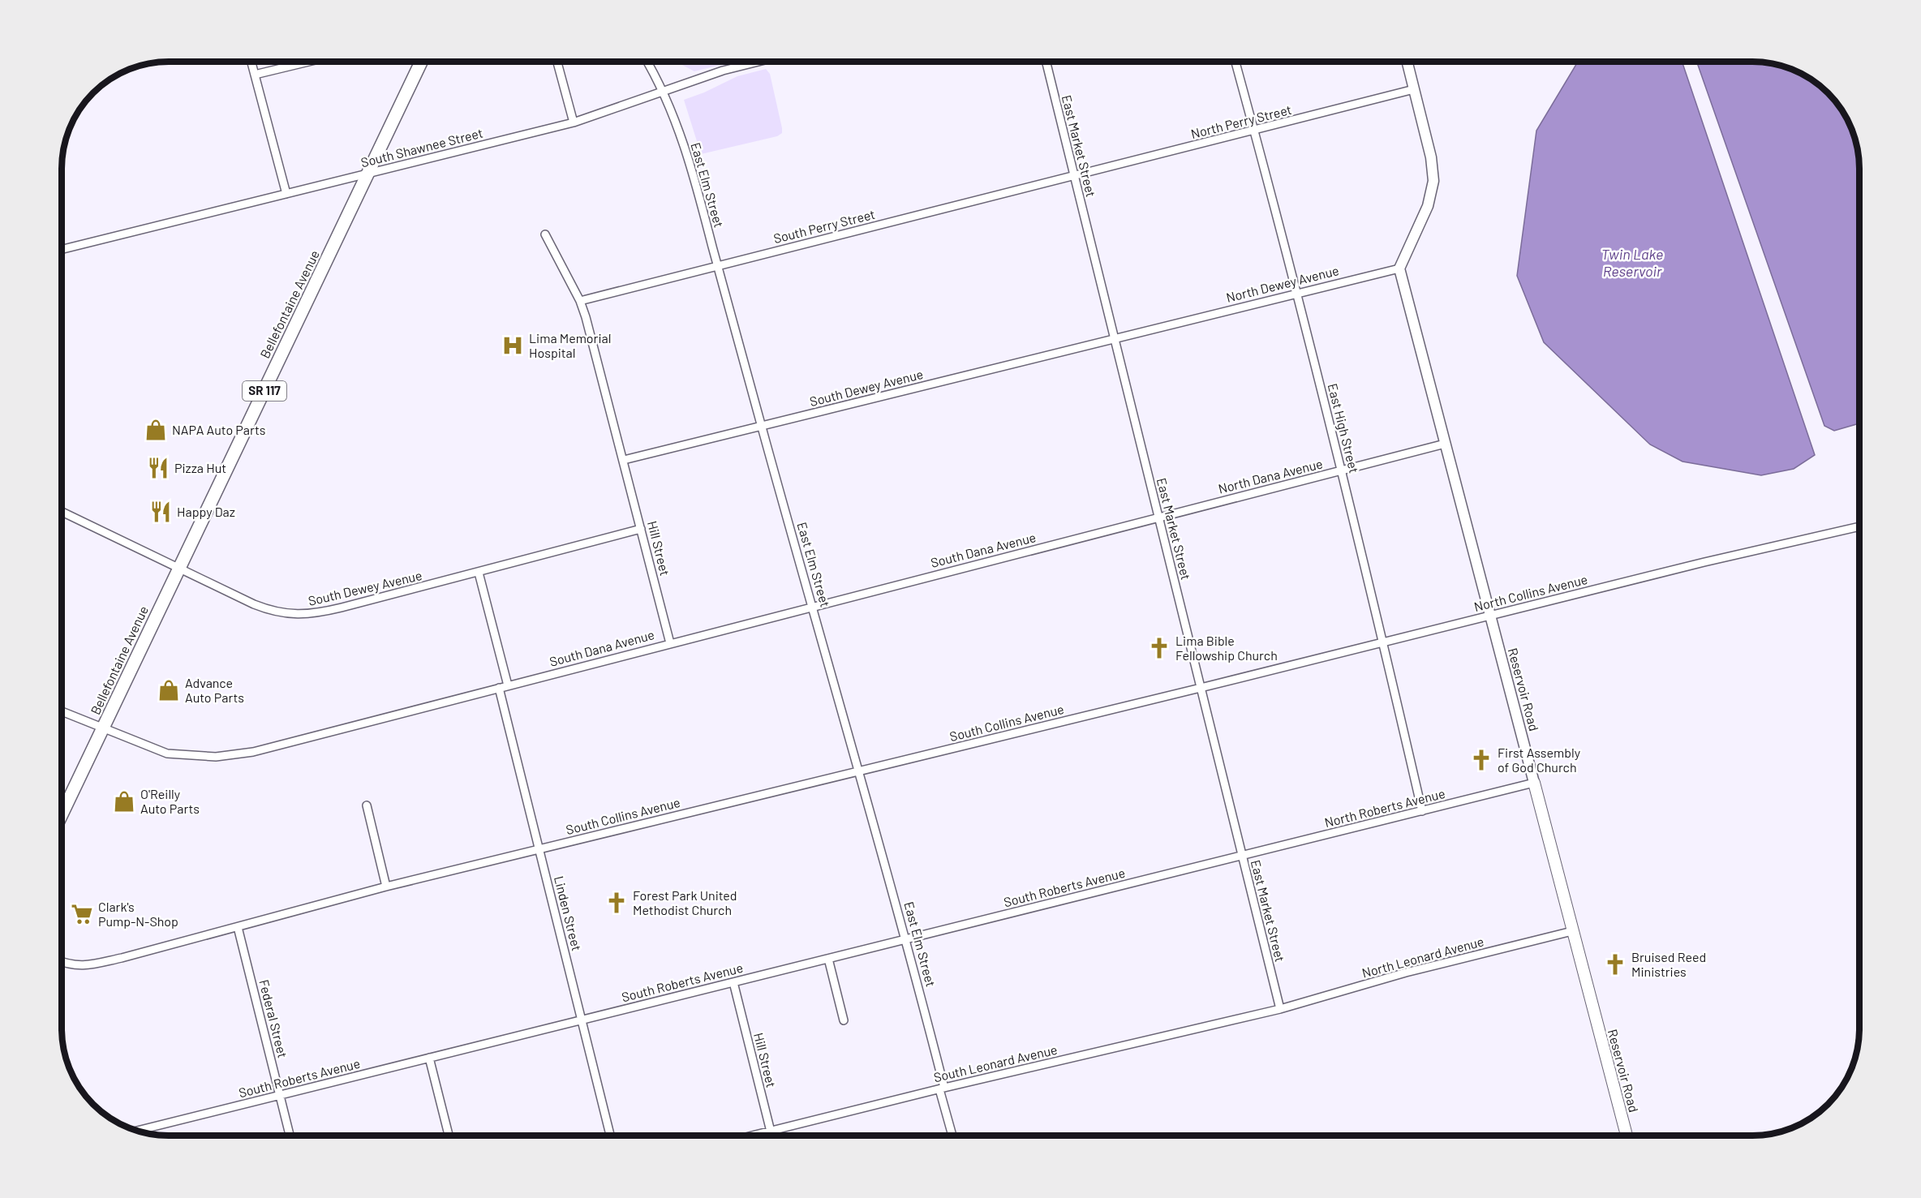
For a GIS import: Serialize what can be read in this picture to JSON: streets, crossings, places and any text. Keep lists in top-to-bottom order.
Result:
{
  "streets": {
    "main road": ["Bellefontaine Avenue", "SR 117", "Reservoir Road"],
    "street": [
      "North Perry Street",
      "East Market Street",
      "South Shawnee Street",
      "East Elm Street",
      "South Perry Street",
      "North Dewey Avenue",
      "South Dewey Avenue",
      "East High Street",
      "North Dana Avenue",
      "Hill Street",
      "South Dana Avenue",
      "North Collins Avenue",
      "South Collins Avenue",
      "North Roberts Avenue",
      "South Roberts Avenue",
      "Linden Street",
      "North Leonard Avenue",
      "Federal Street",
      "South Leonard Avenue"
    ]
  },
  "crossings": [
    ["North Perry Street", "East Market Street"],
    ["North Perry Street", "South Perry Street"],
    ["North Perry Street", "East High Street"],
    ["East Market Street", "South Perry Street"],
    ["East Market Street", "North Dewey Avenue"],
    ["East Market Street", "South Dewey Avenue"],
    ["East Market Street", "North Dana Avenue"],
    ["East Market Street", "South Dana Avenue"],
    ["East Market Street", "North Collins Avenue"],
    ["East Market Street", "South Collins Avenue"],
    ["East Market Street", "North Roberts Avenue"],
    ["East Market Street", "South Roberts Avenue"],
    ["East Market Street", "North Leonard Avenue"],
    ["East Market Street", "South Leonard Avenue"],
    ["South Shawnee Street", "East Elm Street"],
    ["South Shawnee Street", "Bellefontaine Avenue"],
    ["East Elm Street", "South Perry Street"],
    ["East Elm Street", "South Dewey Avenue"],
    ["East Elm Street", "South Dana Avenue"],
    ["East Elm Street", "South Collins Avenue"],
    ["East Elm Street", "South Roberts Avenue"],
    ["East Elm Street", "South Leonard Avenue"],
    ["South Perry Street", "Hill Street"],
    ["North Dewey Avenue", "South Dewey Avenue"],
    ["North Dewey Avenue", "East High Street"],
    ["North Dewey Avenue", "Reservoir Road"],
    ["Bellefontaine Avenue", "South Dewey Avenue"],
    ["Bellefontaine Avenue", "South Dana Avenue"],
    ["South Dewey Avenue", "Hill Street"],
    ["East High Street", "North Dana Avenue"],
    ["East High Street", "North Collins Avenue"],
    ["East High Street", "North Roberts Avenue"],
    ["North Dana Avenue", "South Dana Avenue"],
    ["North Dana Avenue", "Reservoir Road"],
    ["Hill Street", "South Dana Avenue"],
    ["Hill Street", "South Roberts Avenue"],
    ["Hill Street", "South Leonard Avenue"],
    ["South Dana Avenue", "Linden Street"],
    ["North Collins Avenue", "Reservoir Road"],
    ["North Collins Avenue", "South Collins Avenue"],
    ["Reservoir Road", "North Roberts Avenue"],
    ["Reservoir Road", "North Leonard Avenue"],
    ["South Collins Avenue", "Linden Street"],
    ["South Collins Avenue", "Federal Street"],
    ["North Roberts Avenue", "South Roberts Avenue"],
    ["South Roberts Avenue", "Linden Street"],
    ["South Roberts Avenue", "Federal Street"],
    ["North Leonard Avenue", "South Leonard Avenue"]
  ],
  "water": ["Twin Lake Reservoir"],
  "places": {
    "hospital": ["Lima Memorial Hospital"],
    "shop": ["NAPA Auto Parts", "Advance Auto Parts", "O'Reilly Auto Parts"],
    "restaurant": ["Pizza Hut", "Happy Daz"],
    "church": [
      "Lima Bible Fellowship Church",
      "First Assembly of God Church",
      "Forest Park United Methodist Church",
      "Bruised Reed Ministries"
    ],
    "supermarket": ["Clark's Pump-N-Shop"]
  }
}
